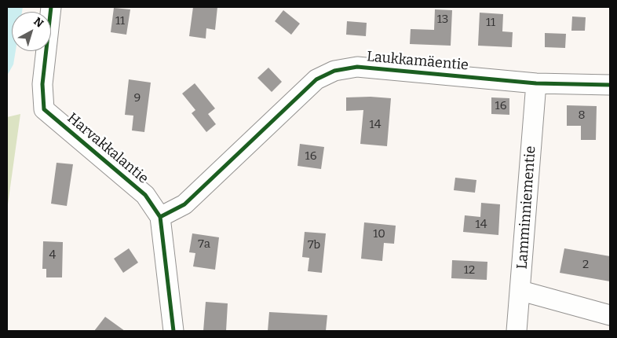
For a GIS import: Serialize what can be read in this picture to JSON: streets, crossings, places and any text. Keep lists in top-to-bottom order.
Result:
{
  "streets": {
    "street": ["Laukkamäentie", "Harvakkalantie", "Lamminniementie"]
  },
  "crossings": [
    ["Laukkamäentie", "Harvakkalantie"],
    ["Laukkamäentie", "Lamminniementie"]
  ],
  "house_numbers": [
    "13",
    "11",
    "11",
    "9",
    "16",
    "8",
    "14",
    "16",
    "14",
    "10",
    "7a",
    "7b",
    "4",
    "2",
    "12"
  ],
  "north": "top right"
}
